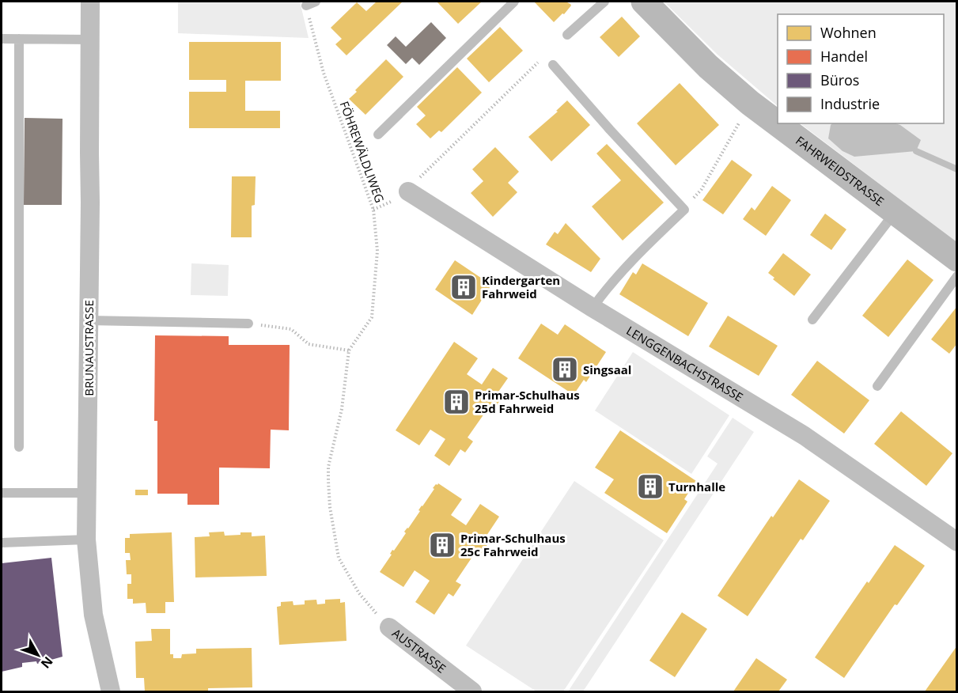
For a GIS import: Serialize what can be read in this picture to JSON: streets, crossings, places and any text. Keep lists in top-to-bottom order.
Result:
{
  "streets": {
    "street": [
      "FAHRWEIDSTRASSE",
      "BRUNAUSTRASSE",
      "LENGGENBACHSTRASSE",
      "AUSTRASSE"
    ],
    "path": ["FÖHREWÄLDLIWEG"]
  },
  "crossings": [
    ["FÖHREWÄLDLIWEG", "AUSTRASSE"]
  ],
  "places": {
    "building": [
      "Kindergarten Fahrweid",
      "Singsaal",
      "Primar-Schulhaus 25d Fahrweid",
      "Turnhalle",
      "Primar-Schulhaus 25c Fahrweid"
    ]
  },
  "legend": [
    "Wohnen",
    "Handel",
    "Büros",
    "Industrie"
  ],
  "north": "bottom right"
}
